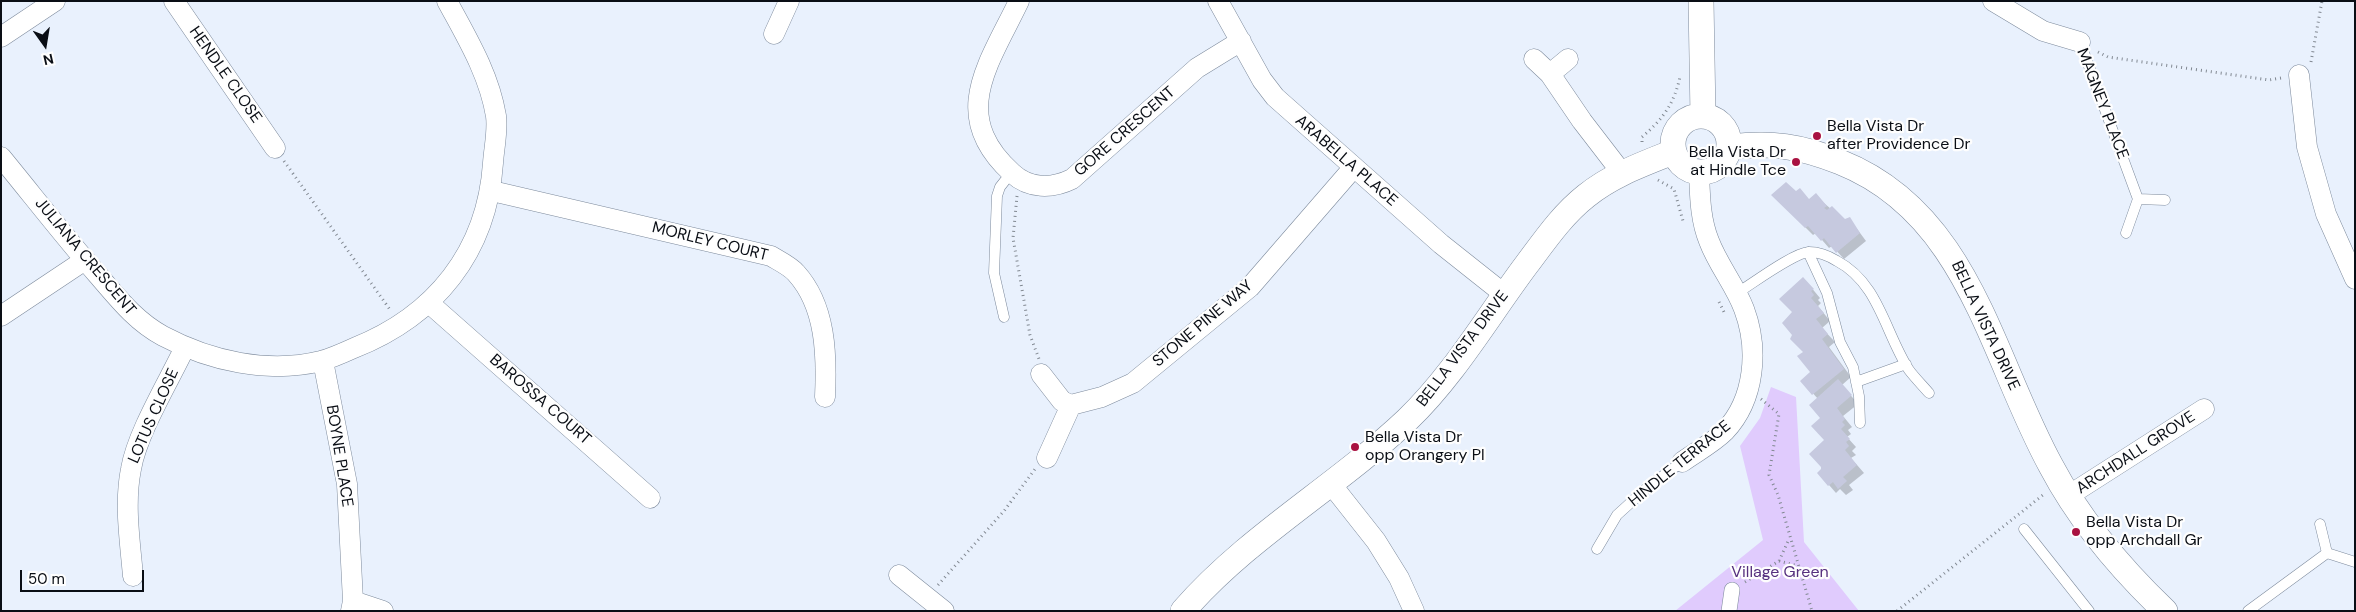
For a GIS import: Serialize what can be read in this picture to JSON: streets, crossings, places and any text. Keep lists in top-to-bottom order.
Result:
{
  "streets": {
    "street": [
      "HENDLE CLOSE",
      "MAGNEY PLACE",
      "GORE CRESCENT",
      "ARABELLA PLACE",
      "MORLEY COURT",
      "JULIANA CRESCENT",
      "STONE PINE WAY",
      "BELLA VISTA DRIVE",
      "BAROSSA COURT",
      "LOTUS CLOSE",
      "ARCHDALL GROVE",
      "BOYNE PLACE",
      "HINDLE TERRACE"
    ]
  },
  "crossings": [
    ["GORE CRESCENT", "ARABELLA PLACE"],
    ["ARABELLA PLACE", "STONE PINE WAY"],
    ["ARABELLA PLACE", "BELLA VISTA DRIVE"],
    ["MORLEY COURT", "JULIANA CRESCENT"],
    ["JULIANA CRESCENT", "BAROSSA COURT"],
    ["JULIANA CRESCENT", "LOTUS CLOSE"],
    ["JULIANA CRESCENT", "BOYNE PLACE"],
    ["BELLA VISTA DRIVE", "ARCHDALL GROVE"],
    ["BELLA VISTA DRIVE", "HINDLE TERRACE"]
  ],
  "parks": ["Village Green"],
  "places": [
    "Bella Vista Dr after Providence Dr",
    "Bella Vista Dr at Hindle Tce",
    "Bella Vista Dr opp Orangery Pl",
    "Bella Vista Dr opp Archdall Gr"
  ],
  "scale_bar": "50 m",
  "north": "bottom"
}
